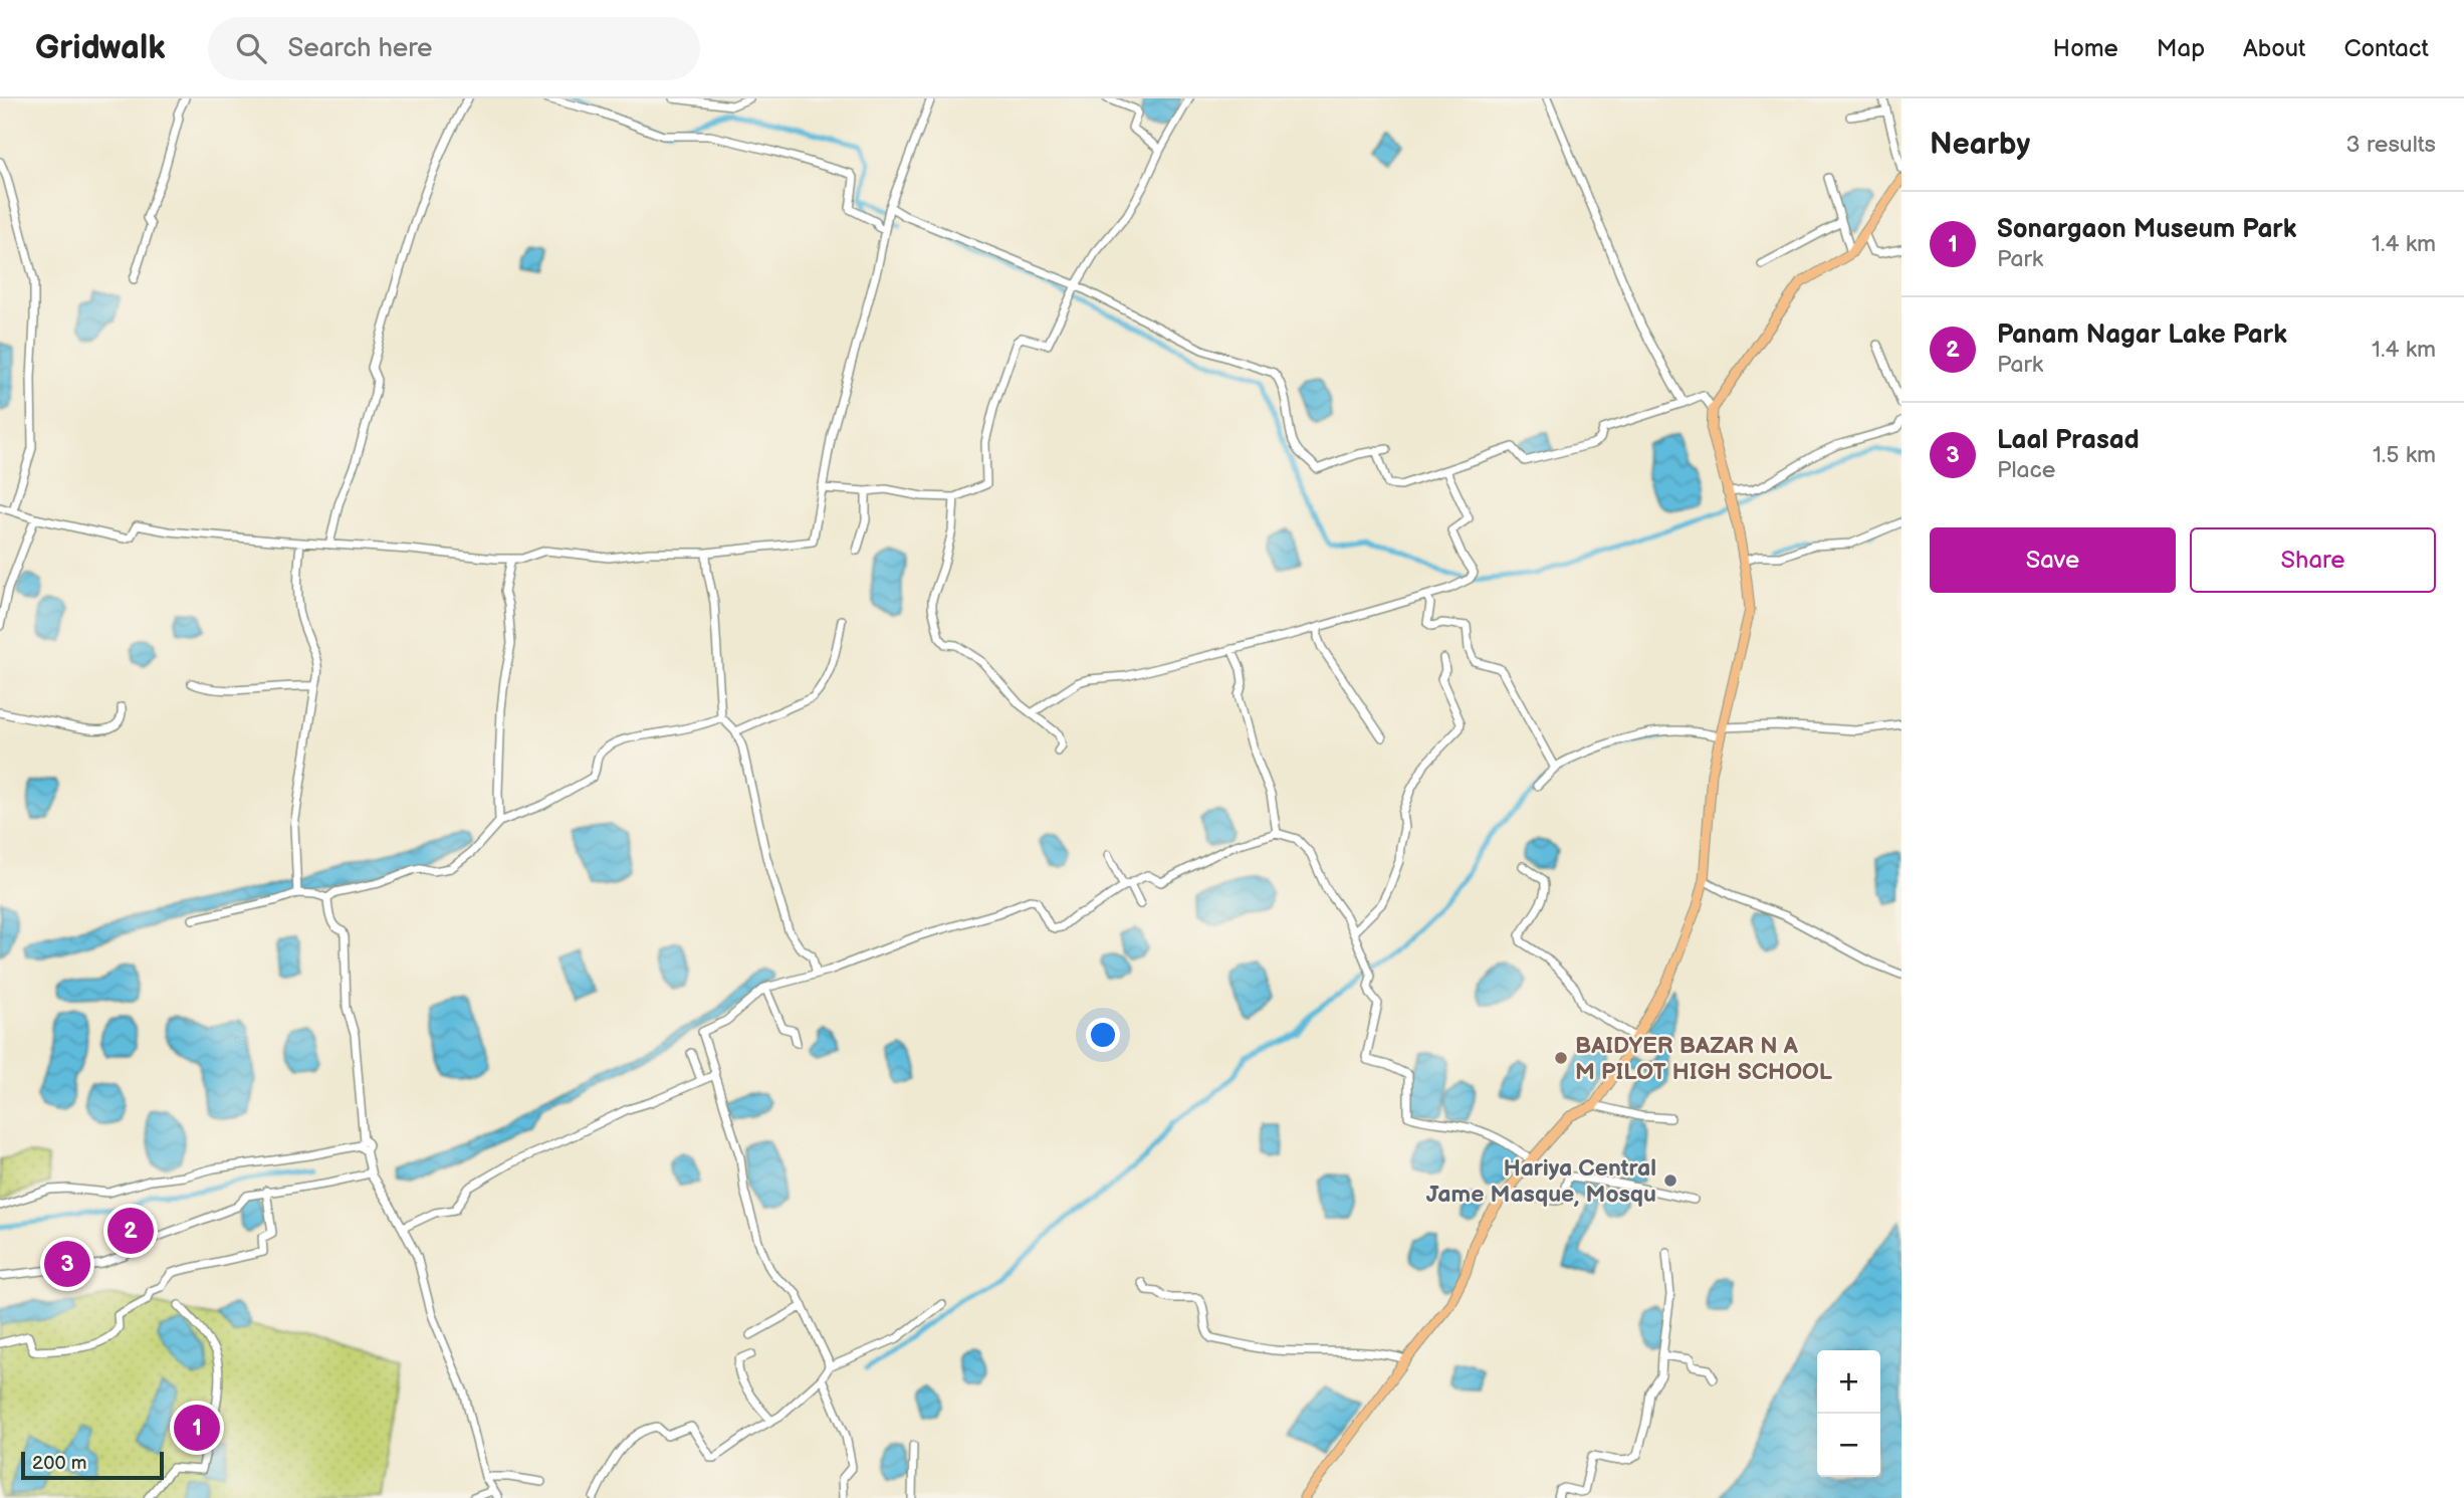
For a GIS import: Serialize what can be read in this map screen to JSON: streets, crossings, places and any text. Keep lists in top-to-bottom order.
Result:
{
  "places": ["BAIDYER BAZAR N A M PILOT HIGH SCHOOL", "Hariya Central Jame Masque, Mosqu"],
  "scale_bar": "200 m",
  "page": {
    "header": "Gridwalk",
    "search": "Search here",
    "nav": [
      "Home",
      "Map",
      "About",
      "Contact"
    ],
    "heading": ["Nearby", "3 results"],
    "list": [
      {
        "mark": "1",
        "name": "Sonargaon Museum Park",
        "note": "Park",
        "value": "1.4 km"
      },
      {
        "mark": "2",
        "name": "Panam Nagar Lake Park",
        "note": "Park",
        "value": "1.4 km"
      },
      {
        "mark": "3",
        "name": "Laal Prasad",
        "note": "Place",
        "value": "1.5 km"
      }
    ],
    "buttons": ["Save", "Share"],
    "pins": ["2", "3", "1"],
    "map_buttons": ["+", "−"],
    "scale": "200 m"
  }
}
